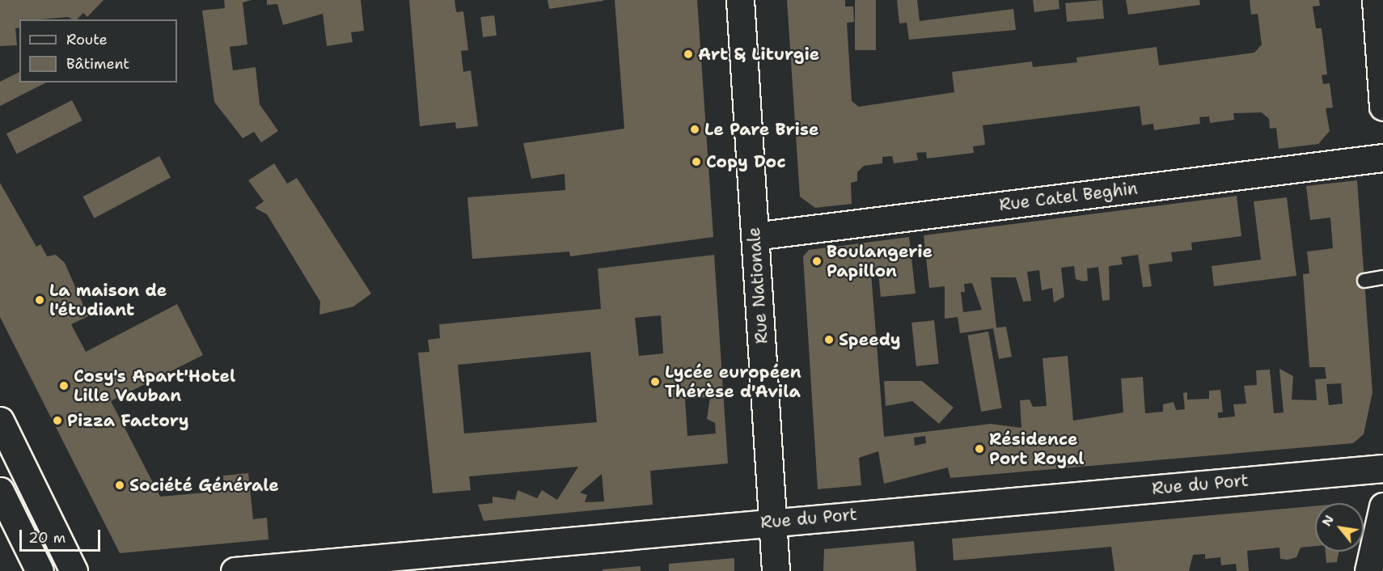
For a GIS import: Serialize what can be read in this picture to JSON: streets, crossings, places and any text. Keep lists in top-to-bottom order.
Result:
{
  "streets": {
    "street": ["Rue Catel Beghin", "Rue Nationale", "Rue du Port"]
  },
  "crossings": [
    ["Rue Catel Beghin", "Rue Nationale"],
    ["Rue Nationale", "Rue du Port"]
  ],
  "places": [
    "Art & Liturgie",
    "Le Pare Brise",
    "Copy Doc",
    "Boulangerie Papillon",
    "La maison de l'étudiant",
    "Speedy",
    "Lycée européen Thérèse d'Avila",
    "Cosy's Apart'Hotel Lille Vauban",
    "Pizza Factory",
    "Résidence Port Royal",
    "Société Générale"
  ],
  "legend": ["Route", "Bâtiment"],
  "scale_bar": "20 m",
  "north": "top left"
}
